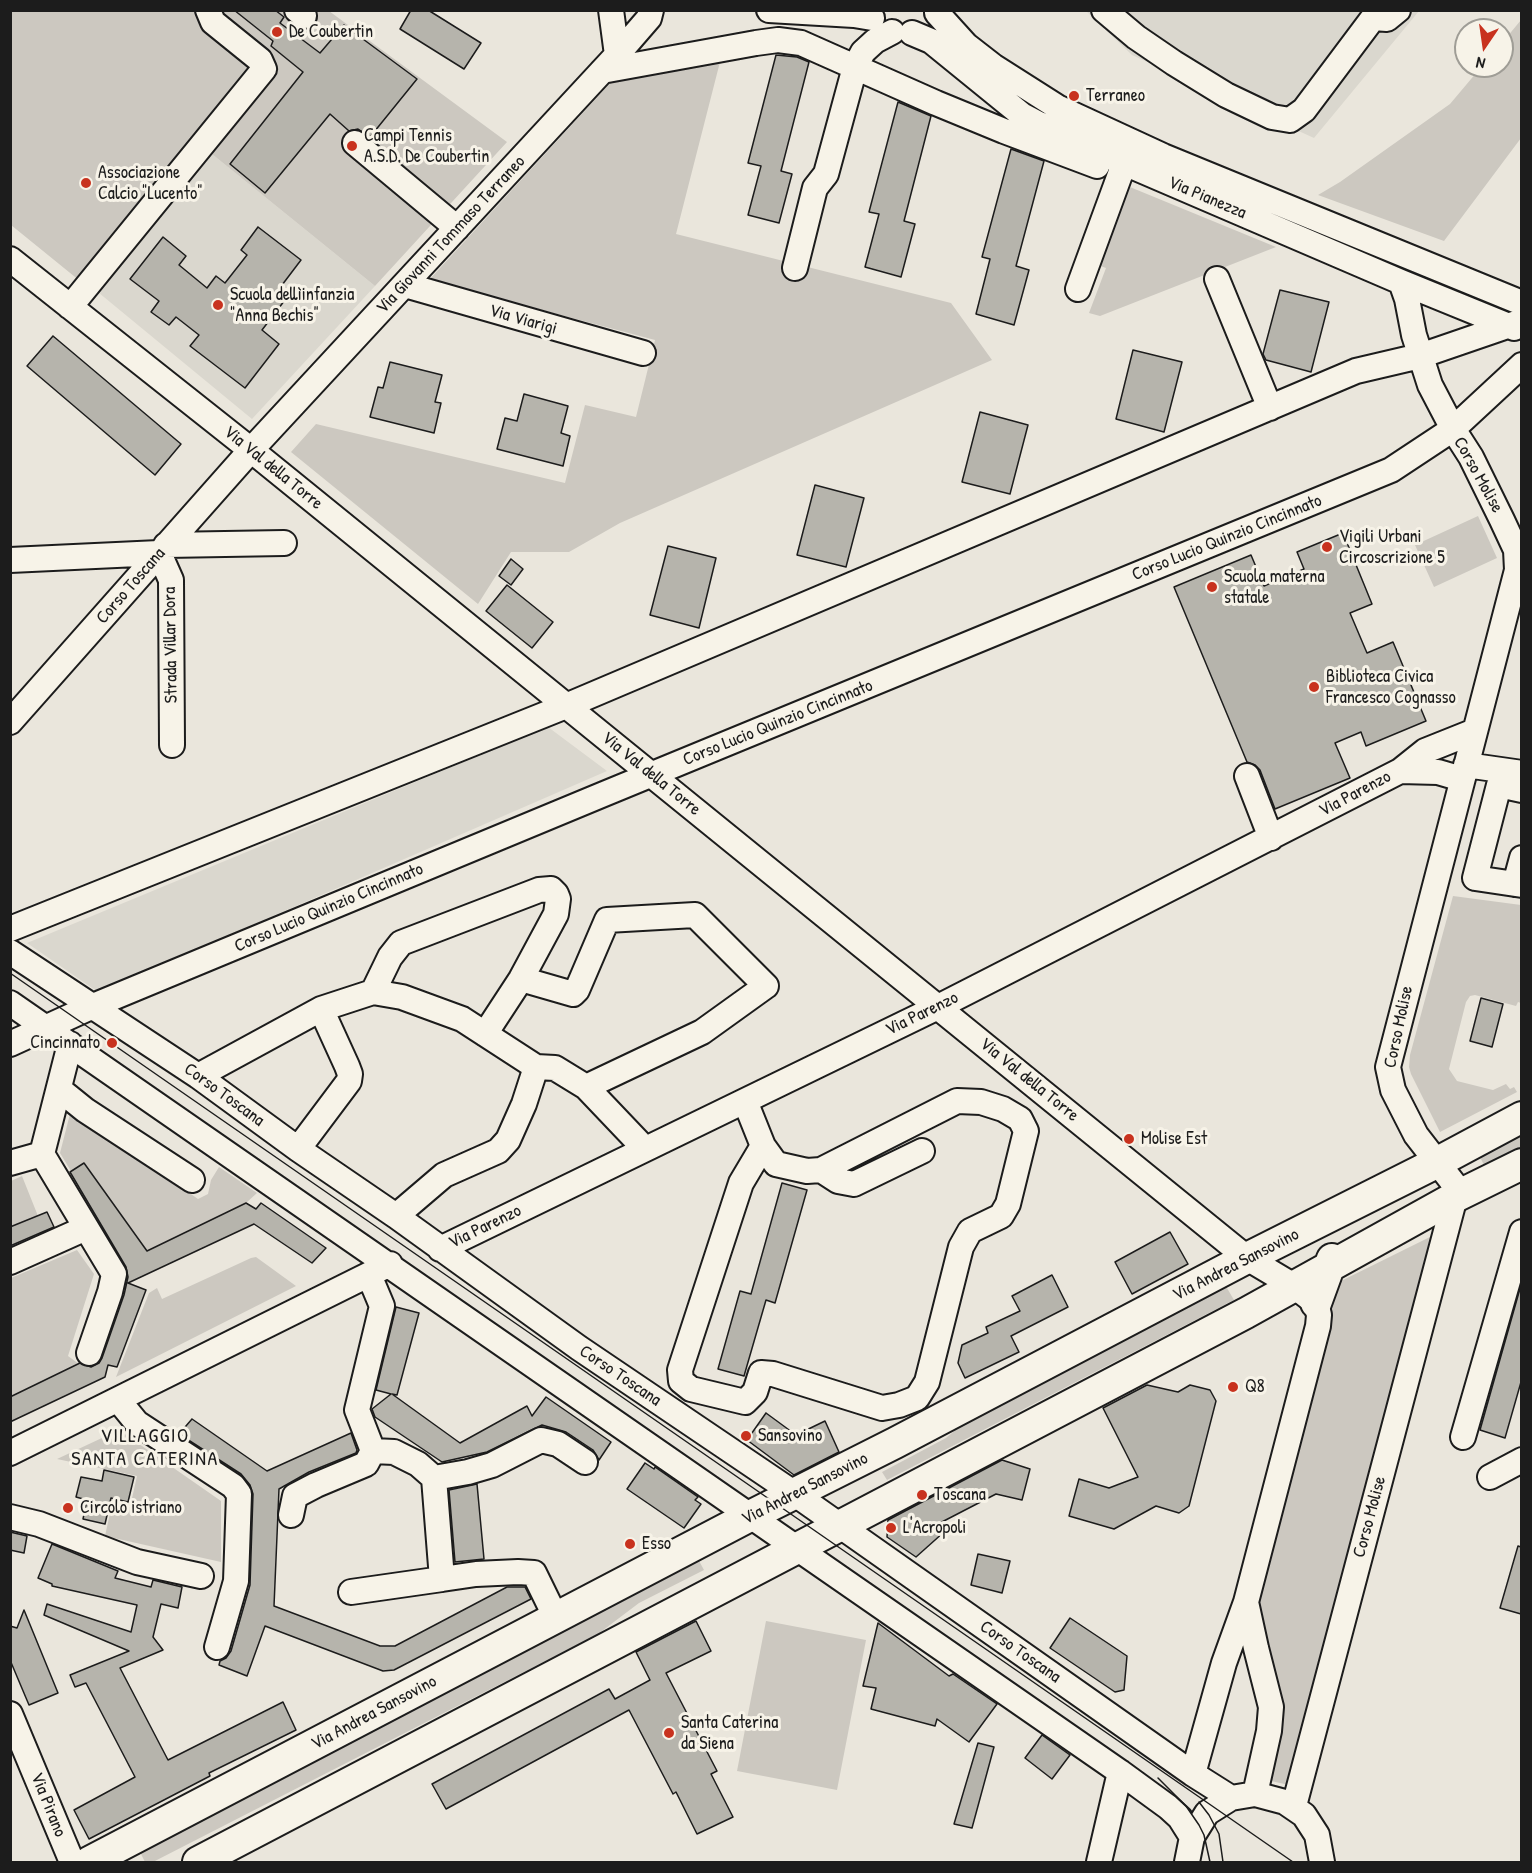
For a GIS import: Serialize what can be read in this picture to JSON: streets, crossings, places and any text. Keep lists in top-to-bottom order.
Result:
{
  "streets": {
    "main road": ["Via Andrea Sansovino"],
    "street": [
      "Via Pianezza",
      "Via Giovanni Tommaso Terraneo",
      "Via Viarigi",
      "Via Val della Torre",
      "Corso Molise",
      "Corso Lucio Quinzio Cincinnato",
      "Corso Toscana",
      "Strada Villar Dora",
      "Via Parenzo",
      "Via Pirano"
    ]
  },
  "crossings": [
    ["Via Pianezza", "Corso Molise"],
    ["Via Giovanni Tommaso Terraneo", "Via Viarigi"],
    ["Via Giovanni Tommaso Terraneo", "Via Val della Torre"],
    ["Via Giovanni Tommaso Terraneo", "Corso Toscana"],
    ["Via Val della Torre", "Corso Lucio Quinzio Cincinnato"],
    ["Via Val della Torre", "Corso Toscana"],
    ["Via Val della Torre", "Via Parenzo"],
    ["Via Val della Torre", "Via Andrea Sansovino"],
    ["Corso Molise", "Corso Lucio Quinzio Cincinnato"],
    ["Corso Molise", "Corso Toscana"],
    ["Corso Molise", "Via Parenzo"],
    ["Corso Molise", "Via Andrea Sansovino"],
    ["Corso Lucio Quinzio Cincinnato", "Corso Toscana"],
    ["Corso Toscana", "Strada Villar Dora"],
    ["Corso Toscana", "Via Parenzo"],
    ["Corso Toscana", "Via Andrea Sansovino"]
  ],
  "districts": ["VILLAGGIO SANTA CATERINA"],
  "places": [
    "De Coubertin",
    "Terraneo",
    "Campi Tennis A.S.D. De Coubertin",
    "Associazione Calcio \"Lucento\"",
    "Scuola dellìinfanzia \"Anna Bechis\"",
    "Vigili Urbani Circoscrizione 5",
    "Scuola materna statale",
    "Biblioteca Civica Francesco Cognasso",
    "Cincinnato",
    "Molise Est",
    "Q8",
    "Sansovino",
    "Toscana",
    "Circolo istriano",
    "L'Acropoli",
    "Esso",
    "Santa Caterina da Siena"
  ],
  "north": "bottom"
}
